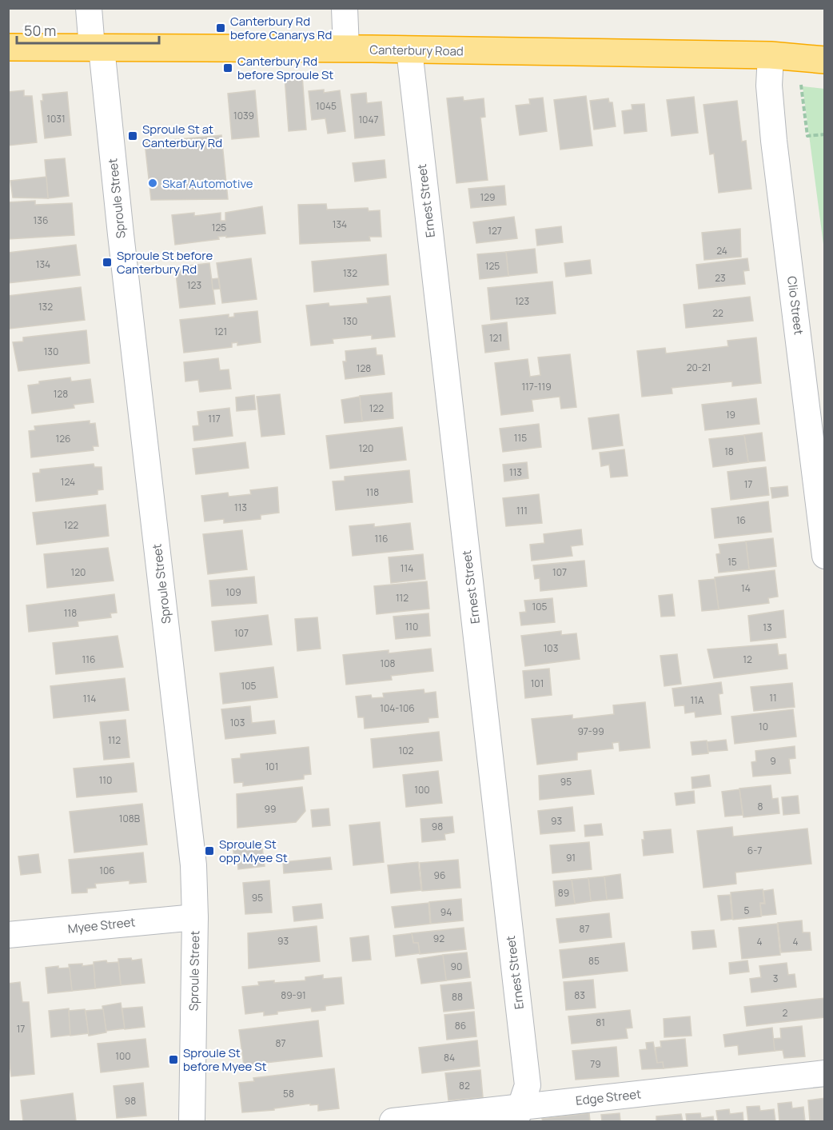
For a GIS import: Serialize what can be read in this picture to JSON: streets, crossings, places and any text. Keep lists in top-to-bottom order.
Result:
{
  "streets": {
    "highway": ["Canterbury Road"],
    "street": [
      "Sproule Street",
      "Ernest Street",
      "Clio Street",
      "Myee Street",
      "Edge Street"
    ]
  },
  "crossings": [
    ["Canterbury Road", "Sproule Street"],
    ["Canterbury Road", "Ernest Street"],
    ["Canterbury Road", "Clio Street"],
    ["Sproule Street", "Myee Street"],
    ["Ernest Street", "Edge Street"]
  ],
  "places": {
    "transit": [
      "Canterbury Rd before Canarys Rd",
      "Canterbury Rd before Sproule St",
      "Sproule St at Canterbury Rd",
      "Sproule St before Canterbury Rd",
      "Sproule St opp Myee St",
      "Sproule St before Myee St"
    ],
    "other": ["Skaf Automotive"]
  },
  "house_numbers": [
    "1045",
    "1039",
    "1031",
    "1047",
    "129",
    "136",
    "134",
    "125",
    "127",
    "24",
    "134",
    "125",
    "132",
    "23",
    "123",
    "123",
    "132",
    "22",
    "130",
    "121",
    "121",
    "130",
    "20-21",
    "128",
    "117-119",
    "128",
    "122",
    "19",
    "117",
    "115",
    "126",
    "120",
    "18",
    "113",
    "124",
    "17",
    "118",
    "113",
    "111",
    "16",
    "122",
    "116",
    "15",
    "114",
    "120",
    "107",
    "14",
    "109",
    "112",
    "105",
    "118",
    "110",
    "13",
    "107",
    "103",
    "116",
    "12",
    "108",
    "101",
    "105",
    "11",
    "114",
    "11A",
    "104-106",
    "103",
    "10",
    "97-99",
    "112",
    "102",
    "9",
    "101",
    "110",
    "95",
    "100",
    "8",
    "99",
    "108B",
    "93",
    "98",
    "6-7",
    "91",
    "106",
    "96",
    "89",
    "95",
    "5",
    "94",
    "87",
    "92",
    "93",
    "4",
    "4",
    "85",
    "90",
    "3",
    "89-91",
    "83",
    "88",
    "2",
    "81",
    "86",
    "17",
    "87",
    "100",
    "84",
    "79",
    "82",
    "58",
    "98"
  ],
  "scale_bar": "50 m"
}
